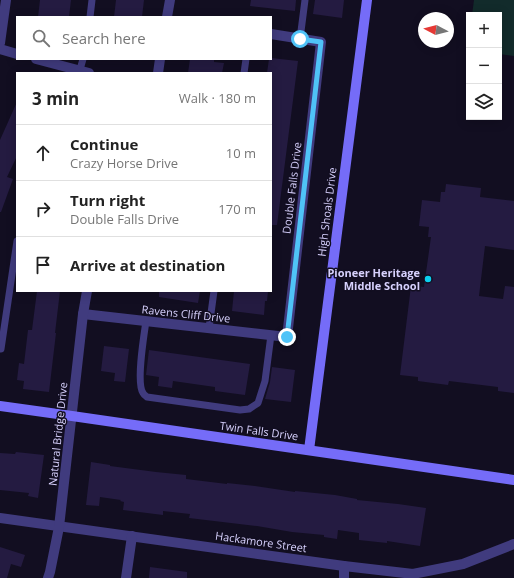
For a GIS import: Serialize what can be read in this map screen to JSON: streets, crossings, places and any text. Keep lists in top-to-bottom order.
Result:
{
  "streets": {
    "street": [
      "Double Falls Drive",
      "High Shoals Drive",
      "Ravens Cliff Drive",
      "Twin Falls Drive",
      "Natural Bridge Drive",
      "Hackamore Street"
    ]
  },
  "crossings": [
    ["Double Falls Drive", "Ravens Cliff Drive"],
    ["High Shoals Drive", "Twin Falls Drive"],
    ["Ravens Cliff Drive", "Natural Bridge Drive"],
    ["Twin Falls Drive", "Natural Bridge Drive"],
    ["Natural Bridge Drive", "Hackamore Street"]
  ],
  "places": ["Pioneer Heritage Middle School"],
  "north": "left",
  "page": {
    "map_buttons": ["+", "−"],
    "search": "Search here",
    "heading": ["3 min", "Walk · 180 m"],
    "list": [
      ["Continue", "Crazy Horse Drive", "10 m"],
      ["Turn right", "Double Falls Drive", "170 m"],
      "Arrive at destination"
    ]
  }
}
